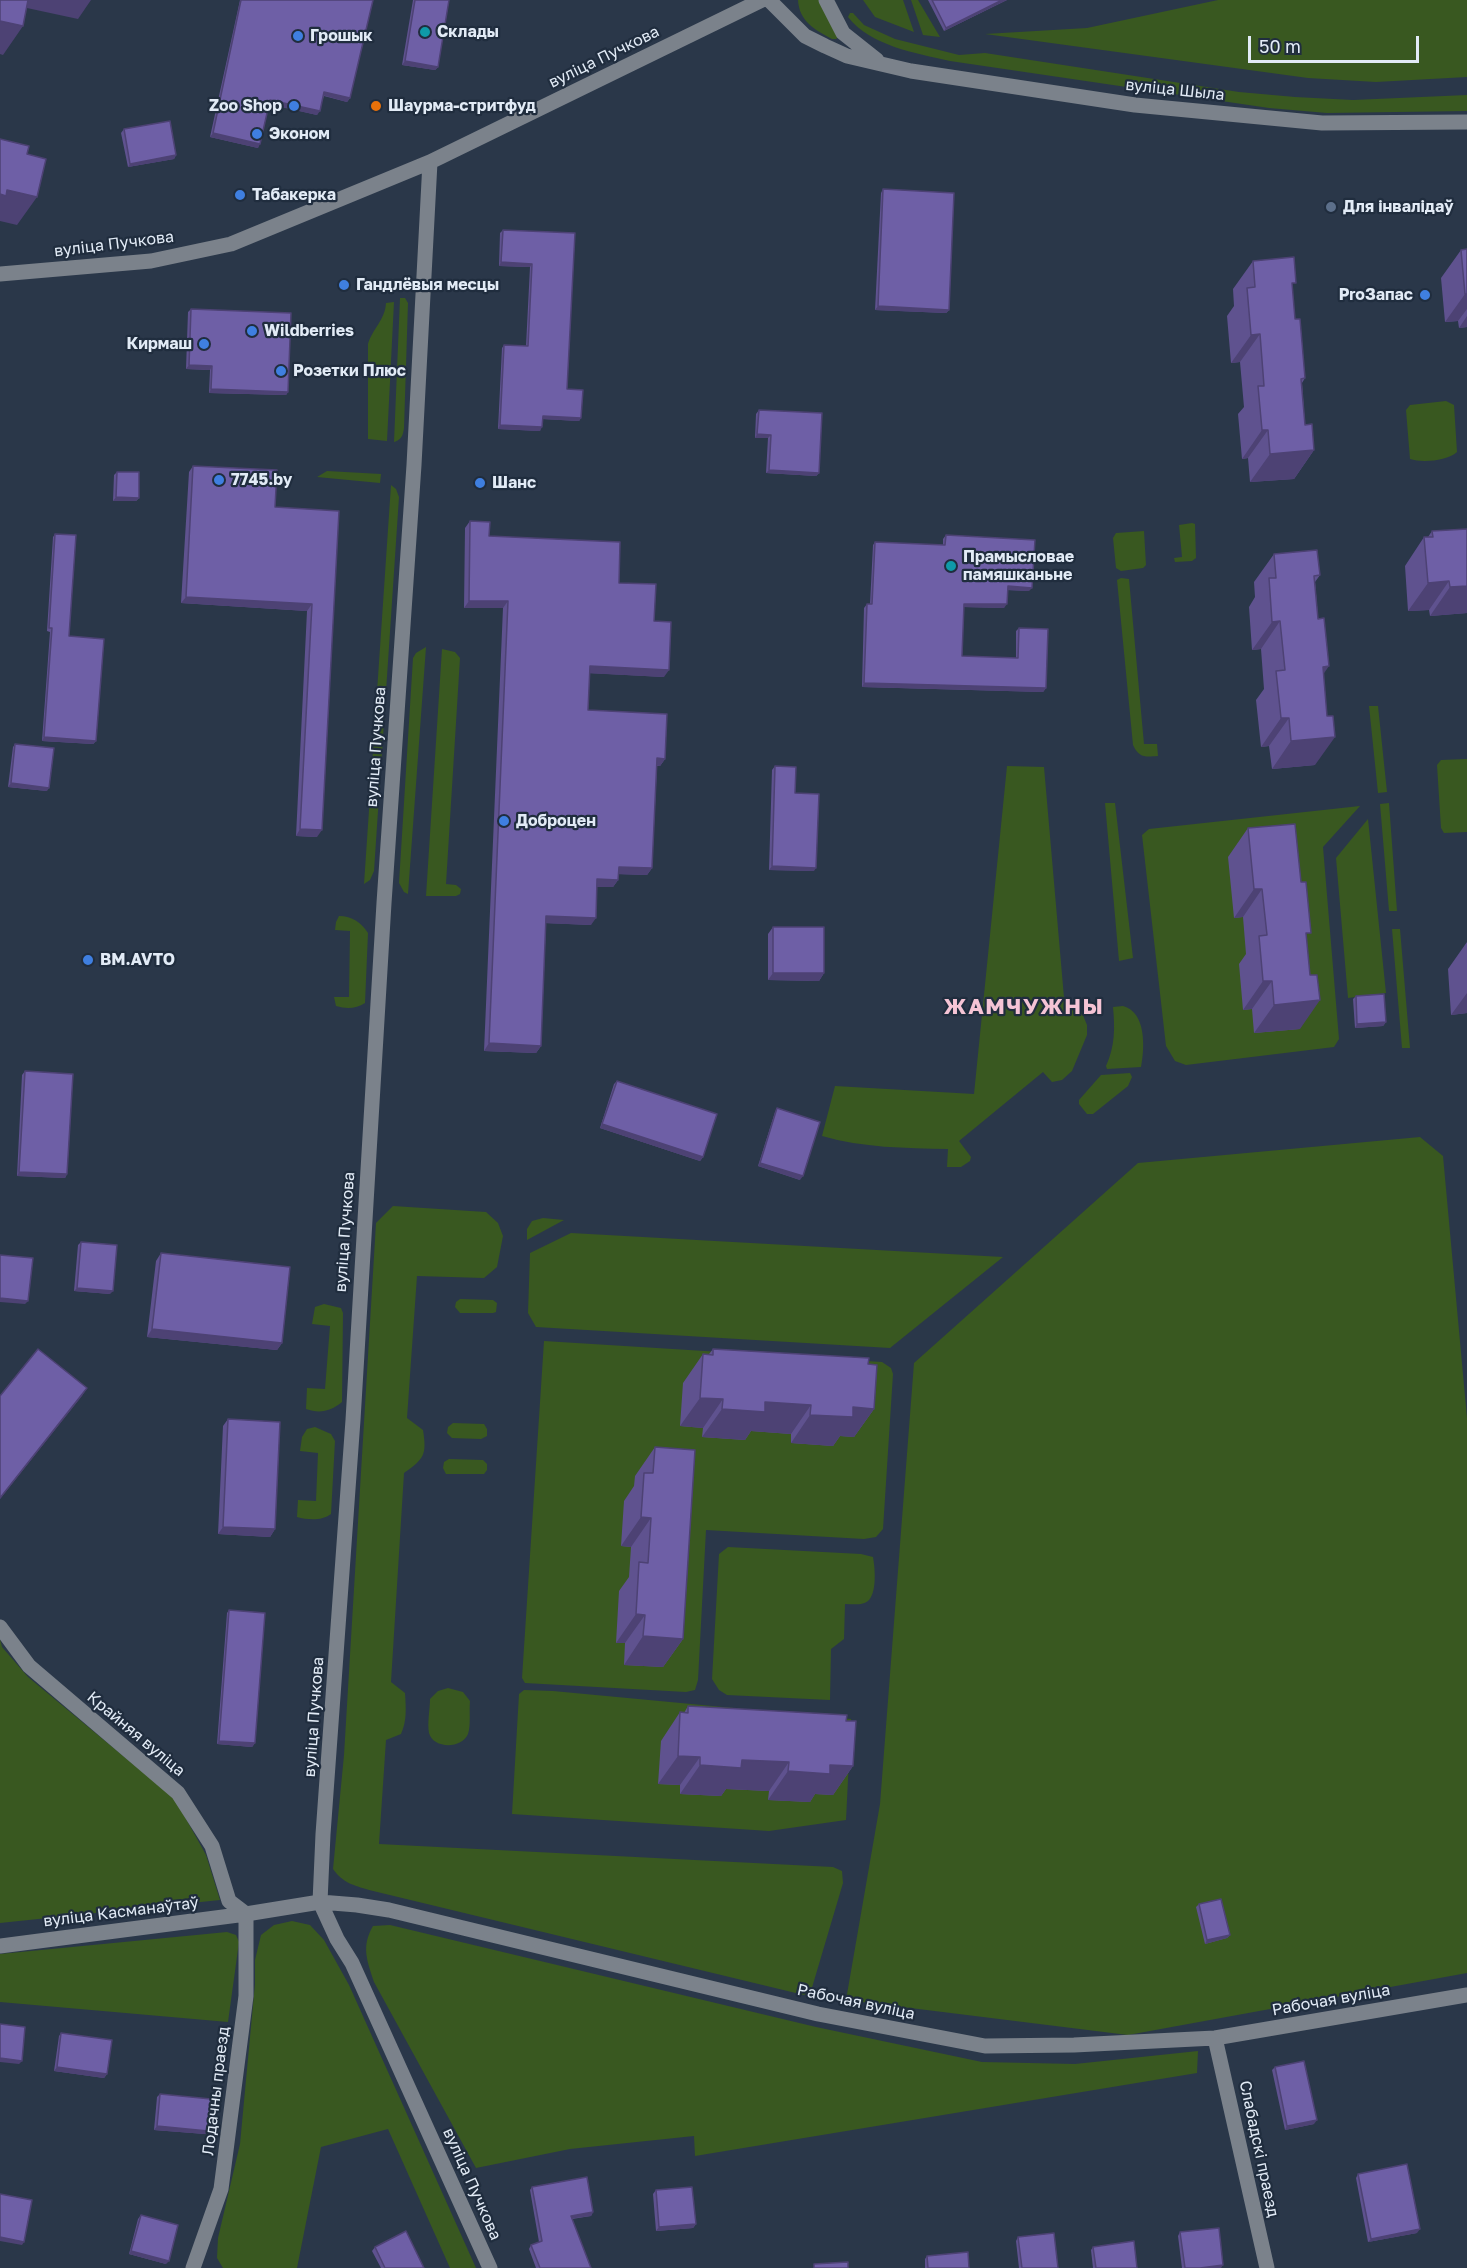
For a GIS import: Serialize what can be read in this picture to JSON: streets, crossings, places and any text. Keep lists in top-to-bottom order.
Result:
{
  "streets": {
    "street": [
      "вуліца Пучкова",
      "вуліца Шыла",
      "Крайняя вуліца",
      "вуліца Касманаўтаў",
      "Рабочая вуліца",
      "Лодачны праезд",
      "Слабадскі праезд"
    ]
  },
  "crossings": [
    ["вуліца Пучкова", "Рабочая вуліца"],
    ["Крайняя вуліца", "вуліца Касманаўтаў"],
    ["Крайняя вуліца", "Рабочая вуліца"],
    ["Крайняя вуліца", "Лодачны праезд"],
    ["вуліца Касманаўтаў", "Рабочая вуліца"],
    ["вуліца Касманаўтаў", "Лодачны праезд"],
    ["Рабочая вуліца", "Лодачны праезд"],
    ["Рабочая вуліца", "Слабадскі праезд"]
  ],
  "districts": ["ЖАМЧУЖНЫ"],
  "places": [
    "Склады",
    "Грошык",
    "Zoo Shop",
    "Шаурма-стритфуд",
    "Эконом",
    "Табакерка",
    "Для інвалідаў",
    "Гандлёвыя месцы",
    "ProЗапас",
    "Wildberries",
    "Кирмаш",
    "Розетки Плюс",
    "7745.by",
    "Шанс",
    "Прамысловае памяшканьне",
    "Доброцен",
    "BM.AVTO"
  ],
  "scale_bar": "50 m"
}
